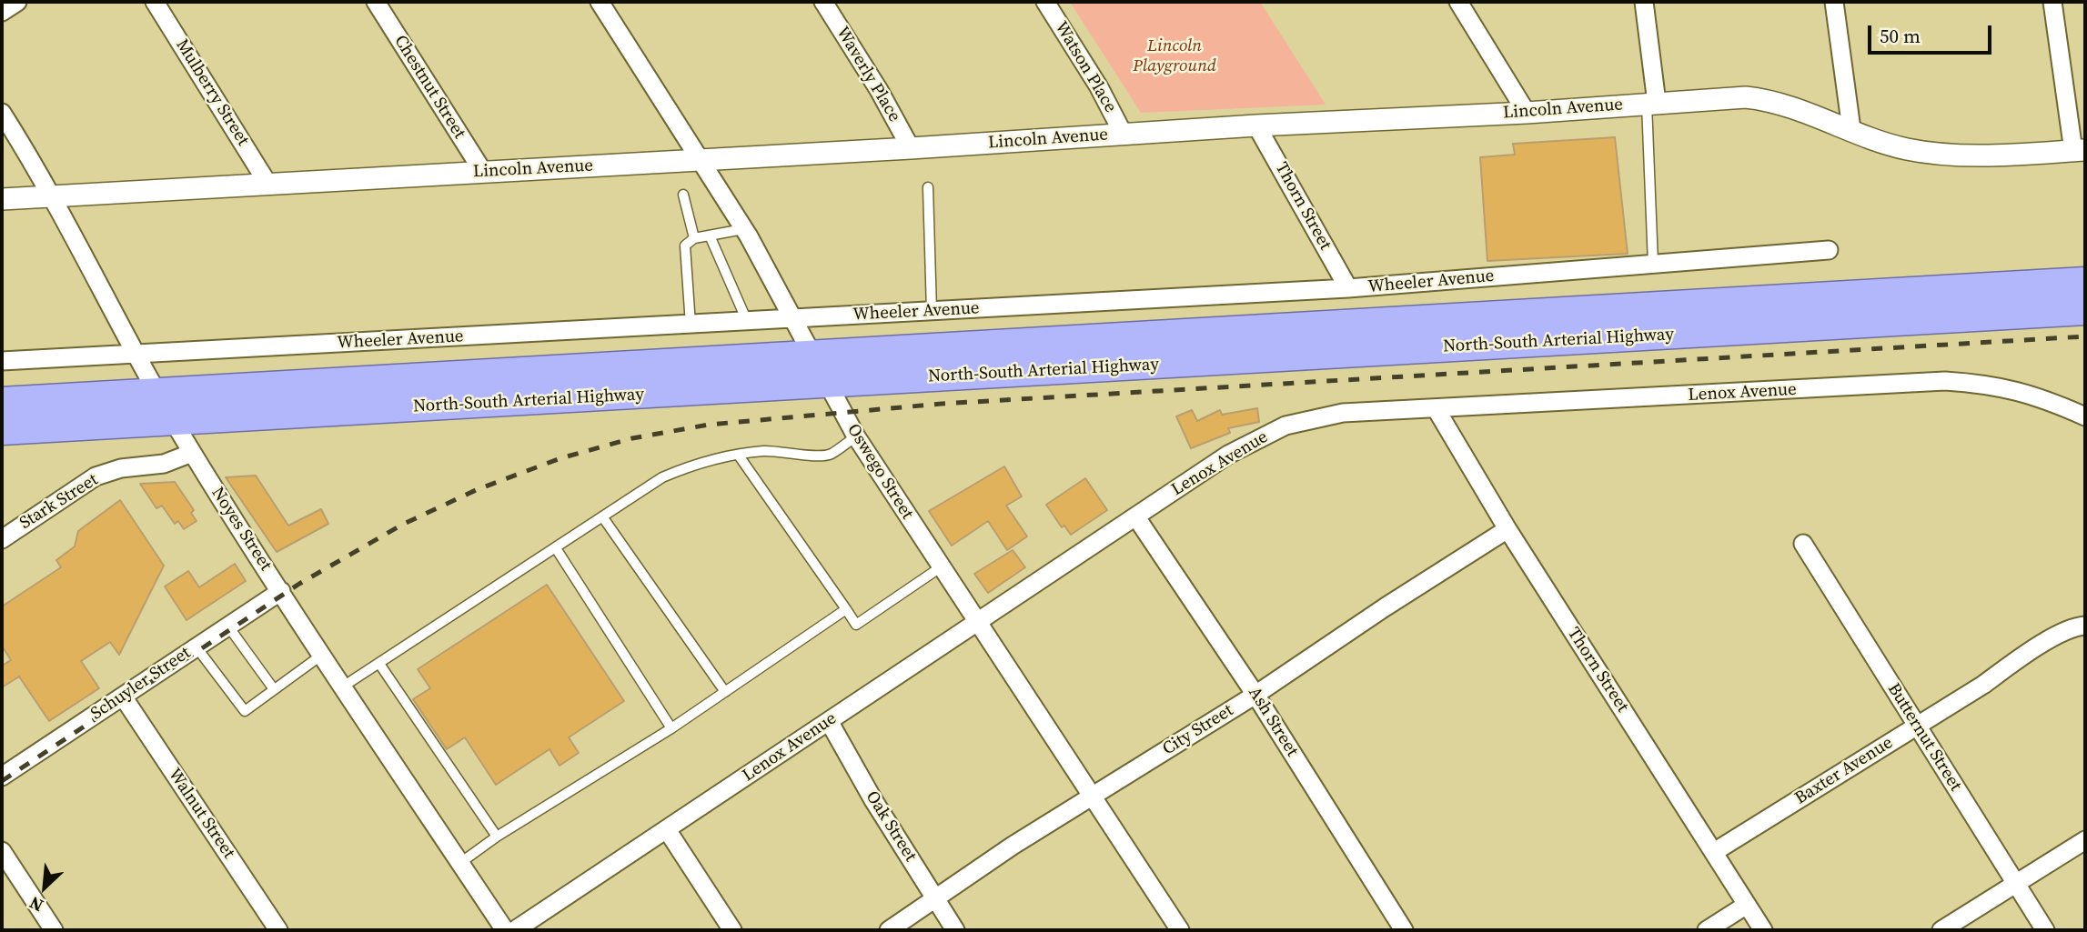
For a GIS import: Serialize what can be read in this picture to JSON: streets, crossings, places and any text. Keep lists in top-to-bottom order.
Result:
{
  "streets": {
    "highway": ["North-South Arterial Highway"],
    "street": [
      "Watson Place",
      "Waverly Place",
      "Chestnut Street",
      "Mulberry Street",
      "Lincoln Avenue",
      "Thorn Street",
      "Wheeler Avenue",
      "Lenox Avenue",
      "Oswego Street",
      "Stark Street",
      "Noyes Street",
      "Schuyler Street",
      "Ash Street",
      "City Street",
      "Butternut Street",
      "Baxter Avenue",
      "Walnut Street",
      "Oak Street"
    ]
  },
  "crossings": [
    ["Watson Place", "Lincoln Avenue"],
    ["Waverly Place", "Lincoln Avenue"],
    ["Chestnut Street", "Lincoln Avenue"],
    ["Mulberry Street", "Lincoln Avenue"],
    ["Lincoln Avenue", "Thorn Street"],
    ["Lincoln Avenue", "Oswego Street"],
    ["Lincoln Avenue", "Noyes Street"],
    ["Thorn Street", "Wheeler Avenue"],
    ["Thorn Street", "Lenox Avenue"],
    ["Thorn Street", "City Street"],
    ["Thorn Street", "Baxter Avenue"],
    ["Wheeler Avenue", "Oswego Street"],
    ["Wheeler Avenue", "Noyes Street"],
    ["North-South Arterial Highway", "Oswego Street"],
    ["North-South Arterial Highway", "Noyes Street"],
    ["Lenox Avenue", "Oswego Street"],
    ["Lenox Avenue", "Ash Street"],
    ["Lenox Avenue", "Oak Street"],
    ["Oswego Street", "City Street"],
    ["Stark Street", "Noyes Street"],
    ["Noyes Street", "Schuyler Street"],
    ["Schuyler Street", "Walnut Street"],
    ["Ash Street", "City Street"],
    ["City Street", "Oak Street"],
    ["Butternut Street", "Baxter Avenue"]
  ],
  "parks": ["Lincoln Playground"],
  "scale_bar": "50 m",
  "north": "bottom left"
}
